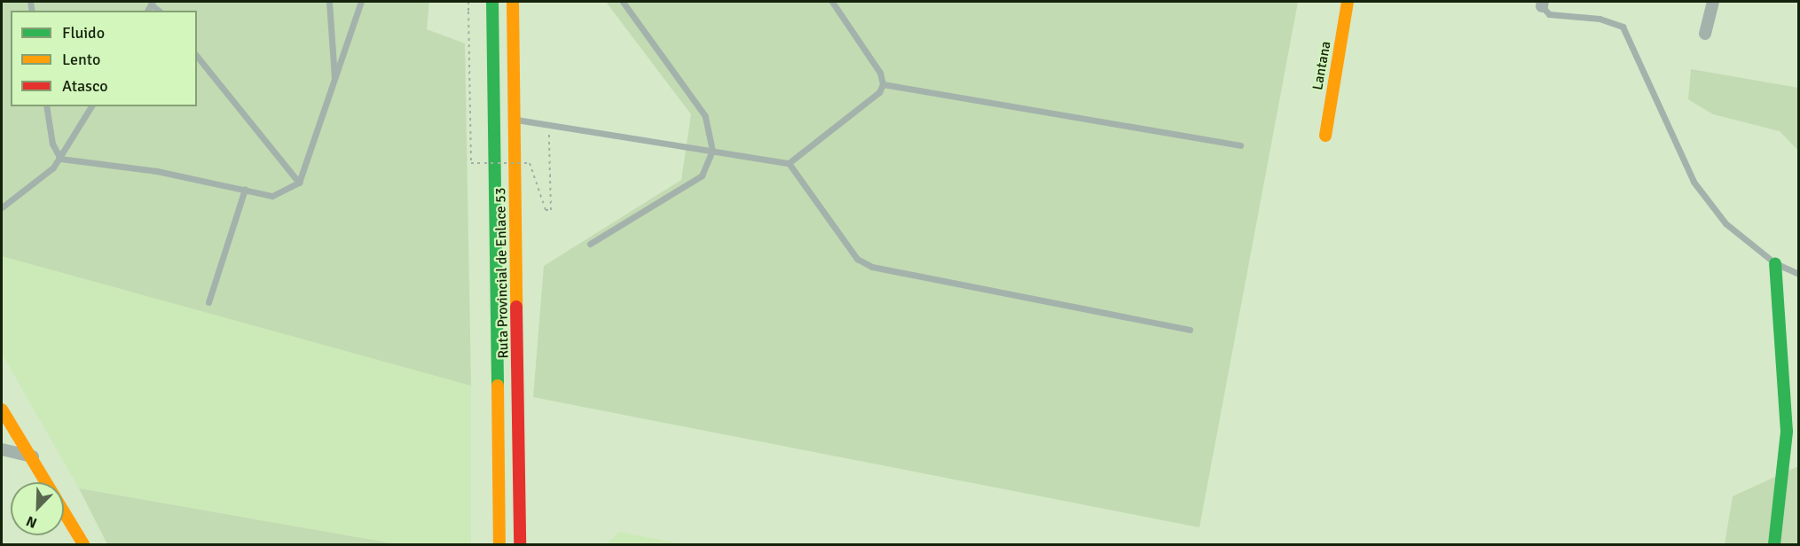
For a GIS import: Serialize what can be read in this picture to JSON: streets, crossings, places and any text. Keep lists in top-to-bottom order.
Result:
{
  "streets": {
    "main road": ["Lantana", "Ruta Provincial de Enlace 53"]
  },
  "legend": ["Fluido", "Lento", "Atasco"],
  "north": "bottom left"
}
